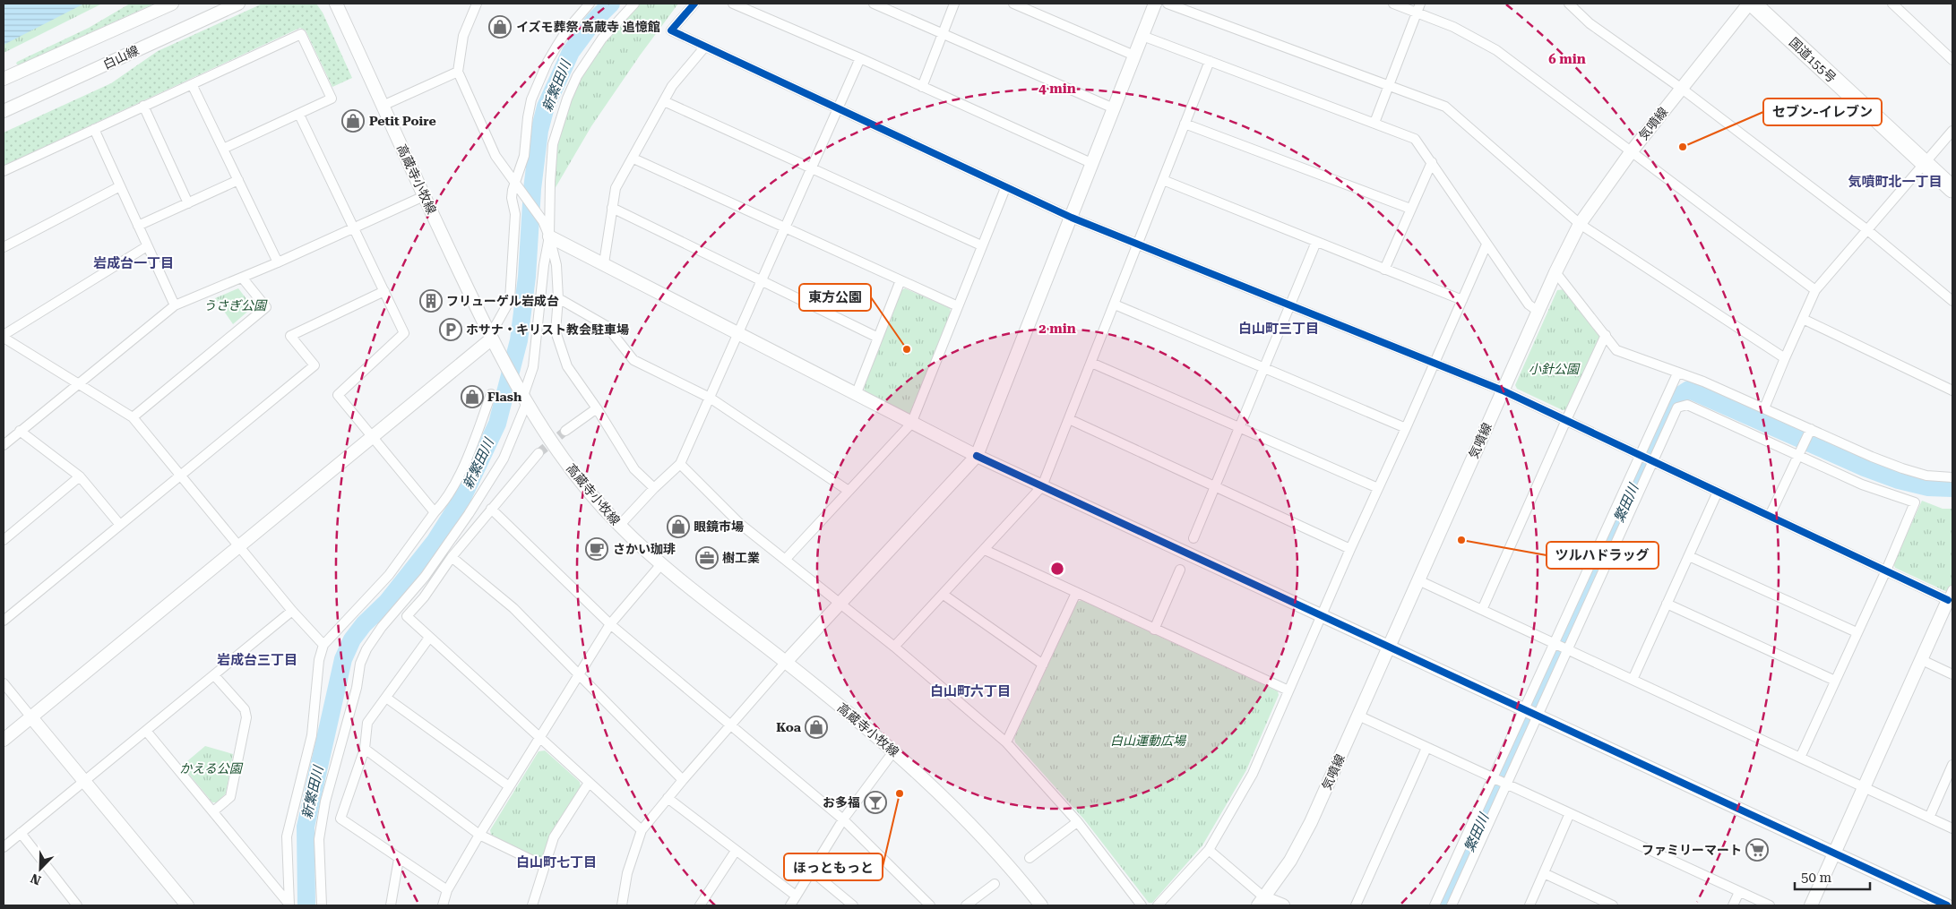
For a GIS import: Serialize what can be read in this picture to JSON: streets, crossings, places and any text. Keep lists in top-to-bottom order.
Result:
{
  "streets": {
    "highway": ["国道155号"],
    "street": ["白山線", "気噴線", "高蔵寺小牧線"]
  },
  "districts": [
    "気噴町北一丁目",
    "岩成台一丁目",
    "白山町三丁目",
    "岩成台三丁目",
    "白山町六丁目",
    "白山町七丁目"
  ],
  "water": ["新繁田川", "繁田川"],
  "parks": [
    "うさぎ公園",
    "小針公園",
    "白山運動広場",
    "かえる公園"
  ],
  "places": {
    "shop": [
      "イズモ葬祭 高蔵寺 追憶館",
      "Petit Poire",
      "Flash",
      "眼鏡市場",
      "Koa"
    ],
    "other": [
      "セブン-イレブン",
      "東方公園",
      "ツルハドラッグ",
      "ほっともっと"
    ],
    "building": ["フリューゲル岩成台"],
    "parking": ["ホサナ・キリスト教会駐車場"],
    "cafe": ["さかい珈琲"],
    "office": ["樹工業"],
    "bar": ["お多福"],
    "supermarket": ["ファミリーマート"]
  },
  "scale_bar": "50 m",
  "north": "bottom left",
  "rings": ["6 min", "4 min", "2 min"]
}
